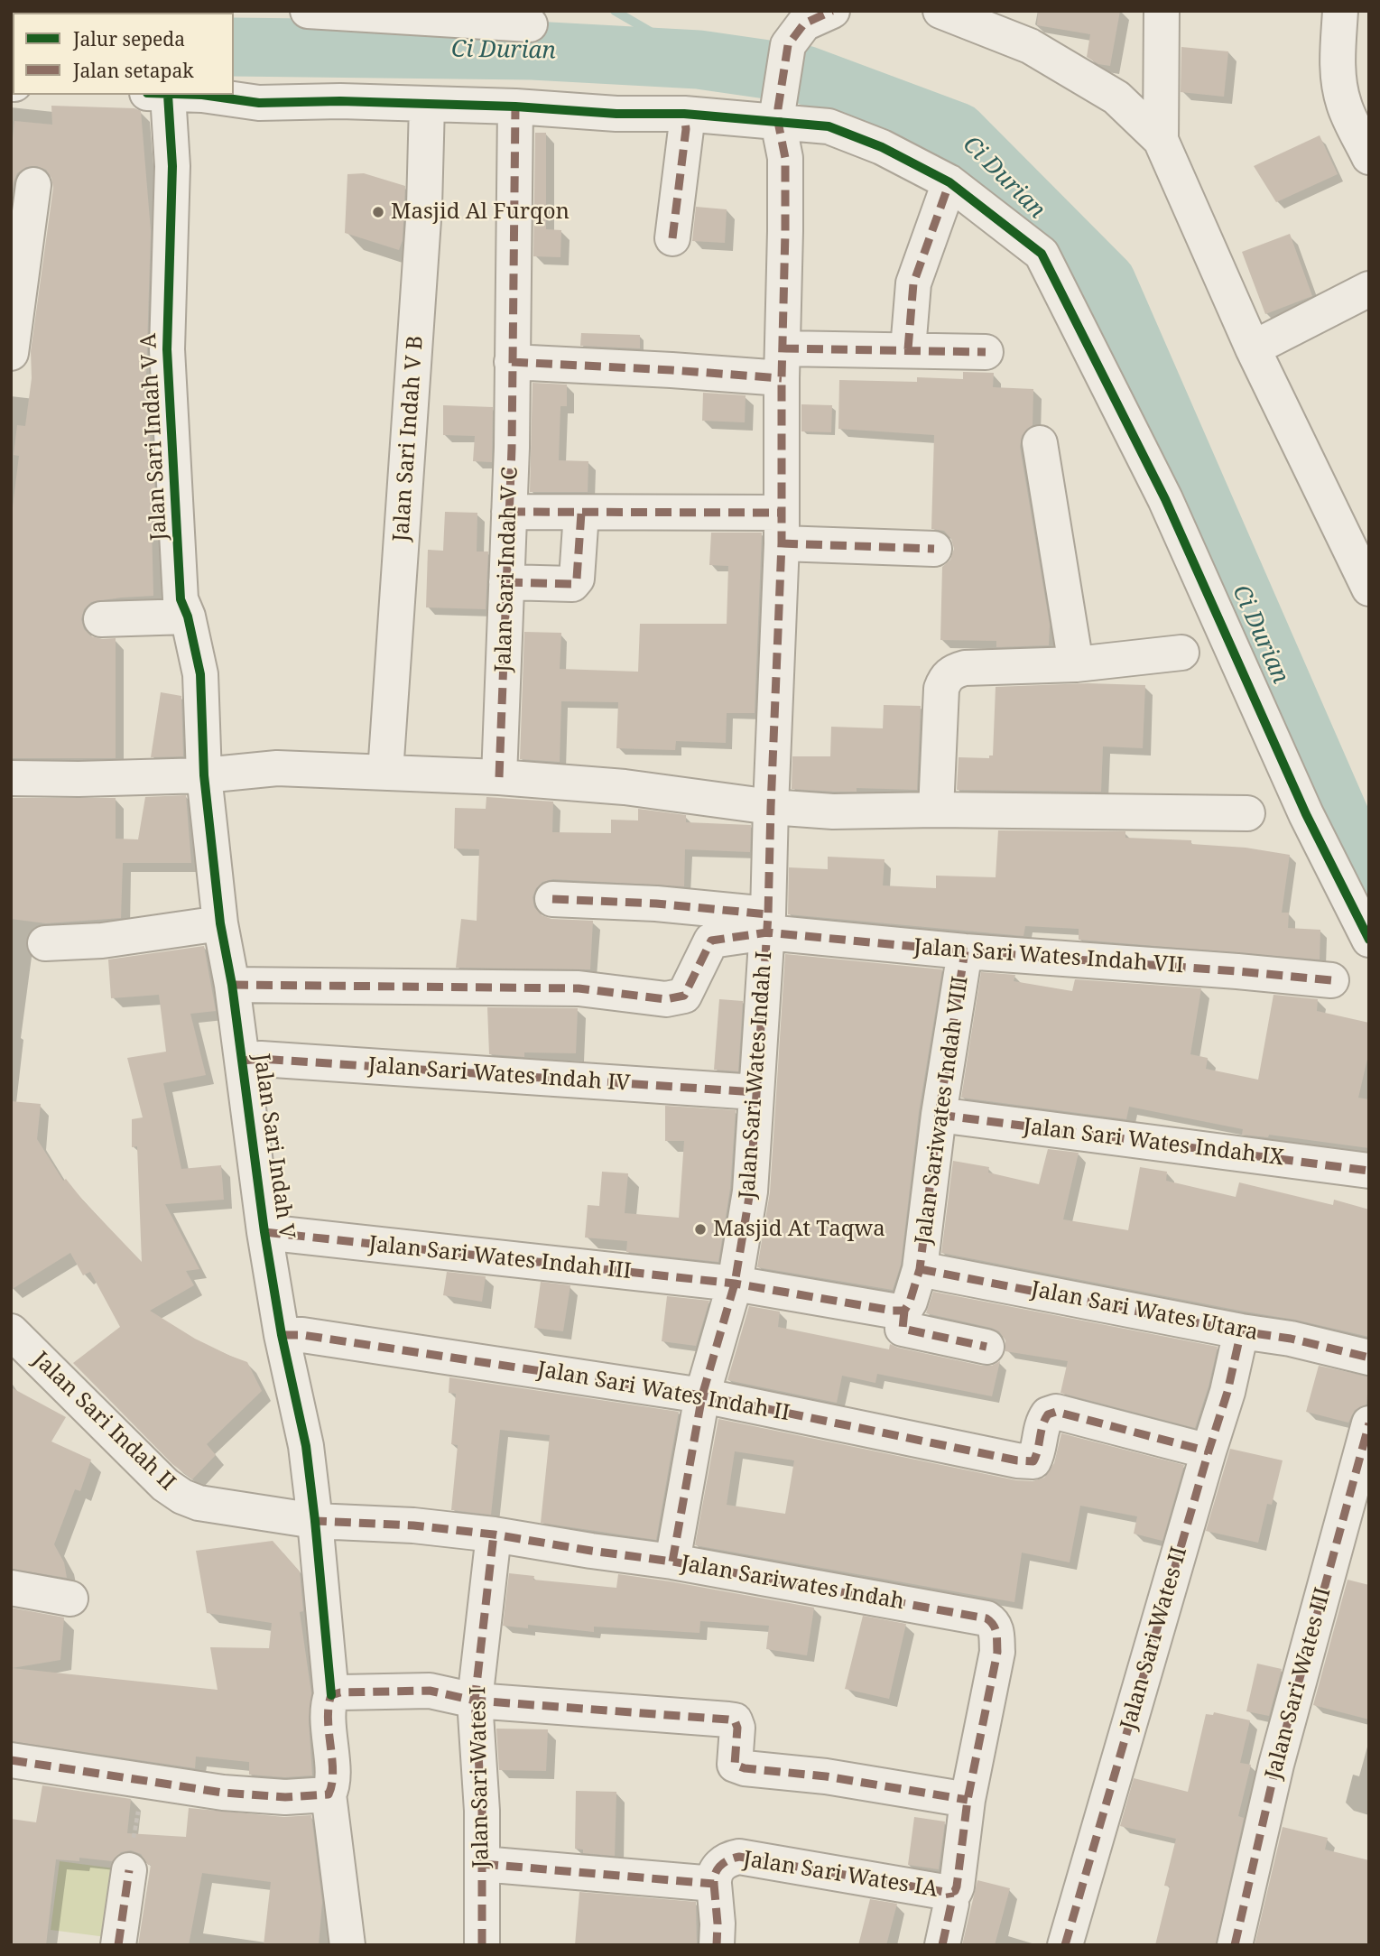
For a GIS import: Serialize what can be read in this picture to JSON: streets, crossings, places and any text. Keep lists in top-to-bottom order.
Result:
{
  "streets": {
    "street": [
      "Jalan Sari Indah V A",
      "Jalan Sari Indah V B",
      "Jalan Sari Indah V C",
      "Jalan Sari Wates Indah VII",
      "Jalan Sari Wates Indah IV",
      "Jalan Sari Wates Indah I",
      "Jalan Sariwates Indah VIII",
      "Jalan Sari Wates Indah IX",
      "Jalan Sari Indah V",
      "Jalan Sari Wates Indah III",
      "Jalan Sari Wates Utara",
      "Jalan Sari Wates Indah II",
      "Jalan Sari Indah II",
      "Jalan Sariwates Indah",
      "Jalan Sari Wates II",
      "Jalan Sari Wates III",
      "Jalan Sari Wates I",
      "Jalan Sari Wates IA"
    ]
  },
  "crossings": [
    ["Jalan Sari Indah V A", "Jalan Sari Indah V"],
    ["Jalan Sari Wates Indah VII", "Jalan Sari Wates Indah I"],
    ["Jalan Sari Wates Indah VII", "Jalan Sariwates Indah VIII"],
    ["Jalan Sari Wates Indah IV", "Jalan Sari Wates Indah I"],
    ["Jalan Sari Wates Indah IV", "Jalan Sari Indah V"],
    ["Jalan Sari Wates Indah I", "Jalan Sari Wates Indah III"],
    ["Jalan Sari Wates Indah I", "Jalan Sari Wates Indah II"],
    ["Jalan Sari Wates Indah I", "Jalan Sariwates Indah"],
    ["Jalan Sariwates Indah VIII", "Jalan Sari Wates Indah IX"],
    ["Jalan Sariwates Indah VIII", "Jalan Sari Wates Indah III"],
    ["Jalan Sariwates Indah VIII", "Jalan Sari Wates Utara"],
    ["Jalan Sari Indah V", "Jalan Sari Wates Indah III"],
    ["Jalan Sari Indah V", "Jalan Sari Wates Indah II"],
    ["Jalan Sari Indah V", "Jalan Sari Indah II"],
    ["Jalan Sari Indah V", "Jalan Sariwates Indah"],
    ["Jalan Sari Wates Utara", "Jalan Sari Wates II"],
    ["Jalan Sari Wates Indah II", "Jalan Sari Wates II"],
    ["Jalan Sari Indah II", "Jalan Sariwates Indah"],
    ["Jalan Sariwates Indah", "Jalan Sari Wates I"],
    ["Jalan Sariwates Indah", "Jalan Sari Wates IA"],
    ["Jalan Sari Wates I", "Jalan Sari Wates IA"]
  ],
  "water": ["Ci Durian"],
  "places": ["Masjid Al Furqon", "Masjid At Taqwa"],
  "legend": ["Jalur sepeda", "Jalan setapak"]
}
